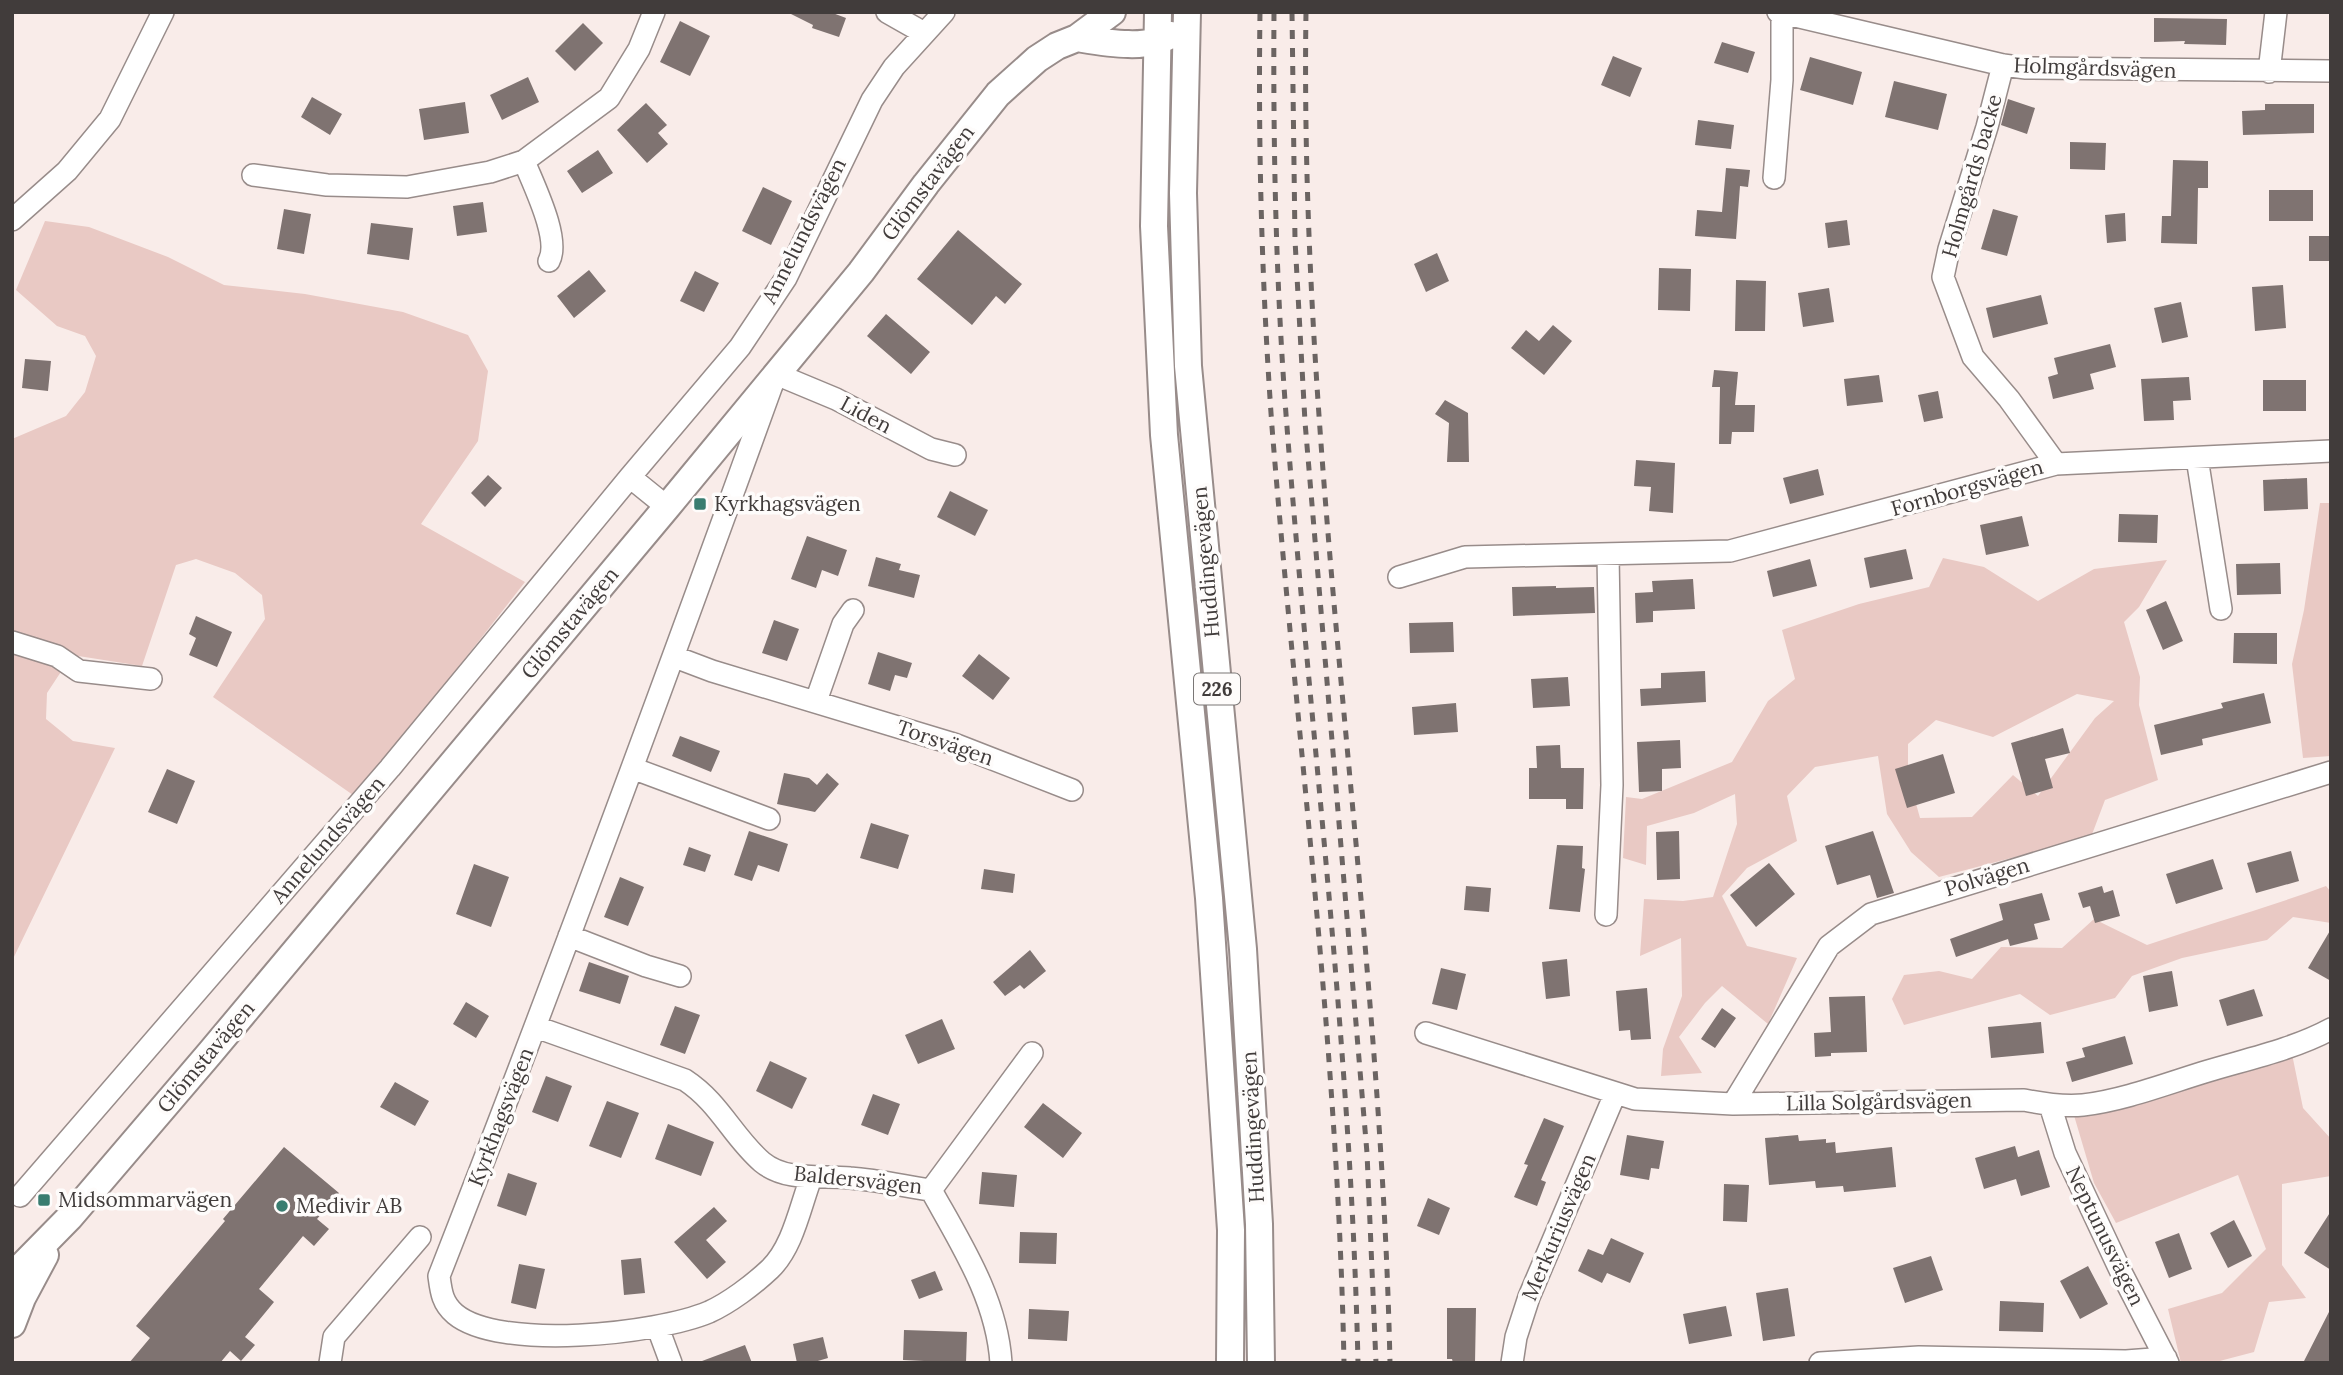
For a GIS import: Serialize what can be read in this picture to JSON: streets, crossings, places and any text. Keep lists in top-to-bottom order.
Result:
{
  "streets": {
    "main road": ["Glömstavägen", "Huddingevägen", "226"],
    "street": [
      "Holmgårdsvägen",
      "Holmgårds backe",
      "Annelundsvägen",
      "Liden",
      "Fornborgsvägen",
      "Torsvägen",
      "Polvägen",
      "Lilla Solgårdsvägen",
      "Kyrkhagsvägen",
      "Baldersvägen",
      "Merkuriusvägen",
      "Neptunusvägen"
    ]
  },
  "crossings": [
    ["Holmgårdsvägen", "Holmgårds backe"],
    ["Holmgårds backe", "Fornborgsvägen"],
    ["Glömstavägen", "Liden"],
    ["Glömstavägen", "Kyrkhagsvägen"],
    ["Liden", "Kyrkhagsvägen"],
    ["Torsvägen", "Kyrkhagsvägen"],
    ["Polvägen", "Lilla Solgårdsvägen"],
    ["Lilla Solgårdsvägen", "Merkuriusvägen"],
    ["Lilla Solgårdsvägen", "Neptunusvägen"],
    ["Kyrkhagsvägen", "Baldersvägen"]
  ],
  "places": {
    "transit": ["Kyrkhagsvägen", "Midsommarvägen"],
    "other": ["Medivir AB"]
  }
}
